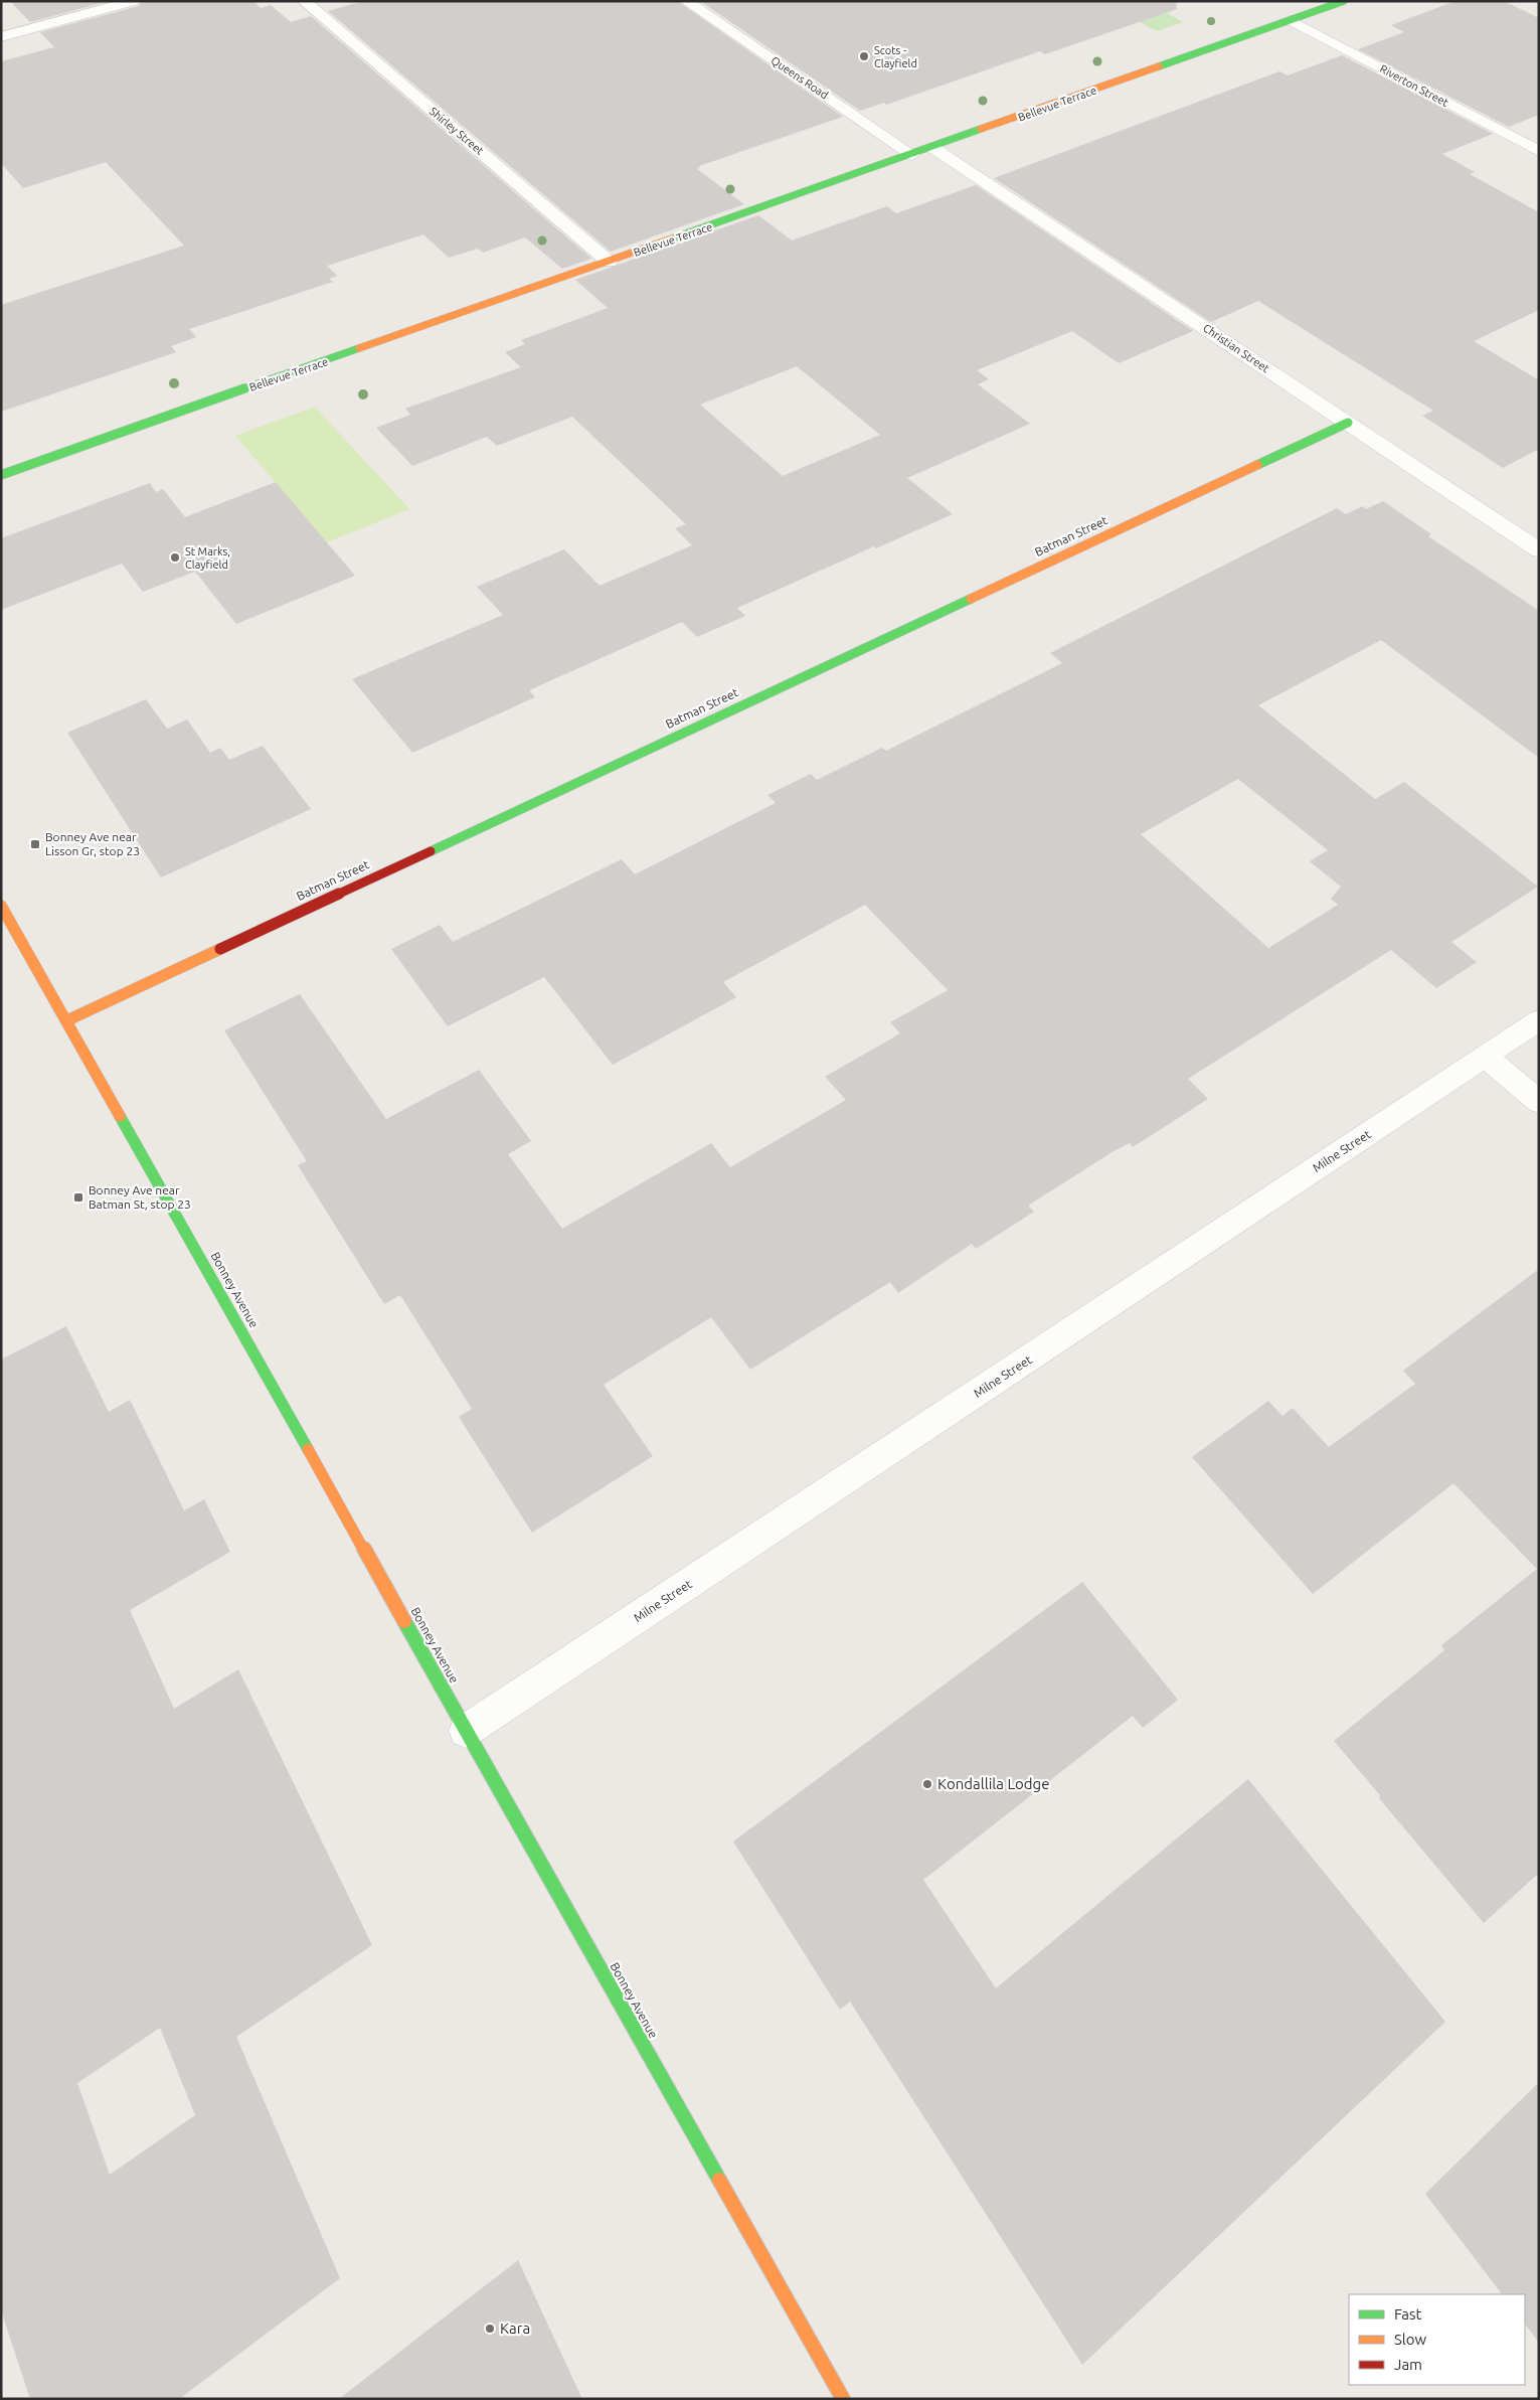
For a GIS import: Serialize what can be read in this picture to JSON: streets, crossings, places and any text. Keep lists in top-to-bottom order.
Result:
{
  "streets": {
    "street": [
      "Queens Road",
      "Riverton Street",
      "Bellevue Terrace",
      "Shirley Street",
      "Christian Street",
      "Batman Street",
      "Milne Street",
      "Bonney Avenue"
    ]
  },
  "crossings": [
    ["Queens Road", "Bellevue Terrace"],
    ["Riverton Street", "Bellevue Terrace"],
    ["Bellevue Terrace", "Shirley Street"],
    ["Bellevue Terrace", "Christian Street"],
    ["Christian Street", "Batman Street"],
    ["Batman Street", "Bonney Avenue"],
    ["Milne Street", "Bonney Avenue"]
  ],
  "places": {
    "other": [
      "Scots - Clayfield",
      "St Marks, Clayfield",
      "Kondallila Lodge",
      "Kara"
    ],
    "transit": ["Bonney Ave near Lisson Gr, stop 23", "Bonney Ave near Batman St, stop 23"]
  },
  "legend": ["Fast", "Slow", "Jam"]
}
